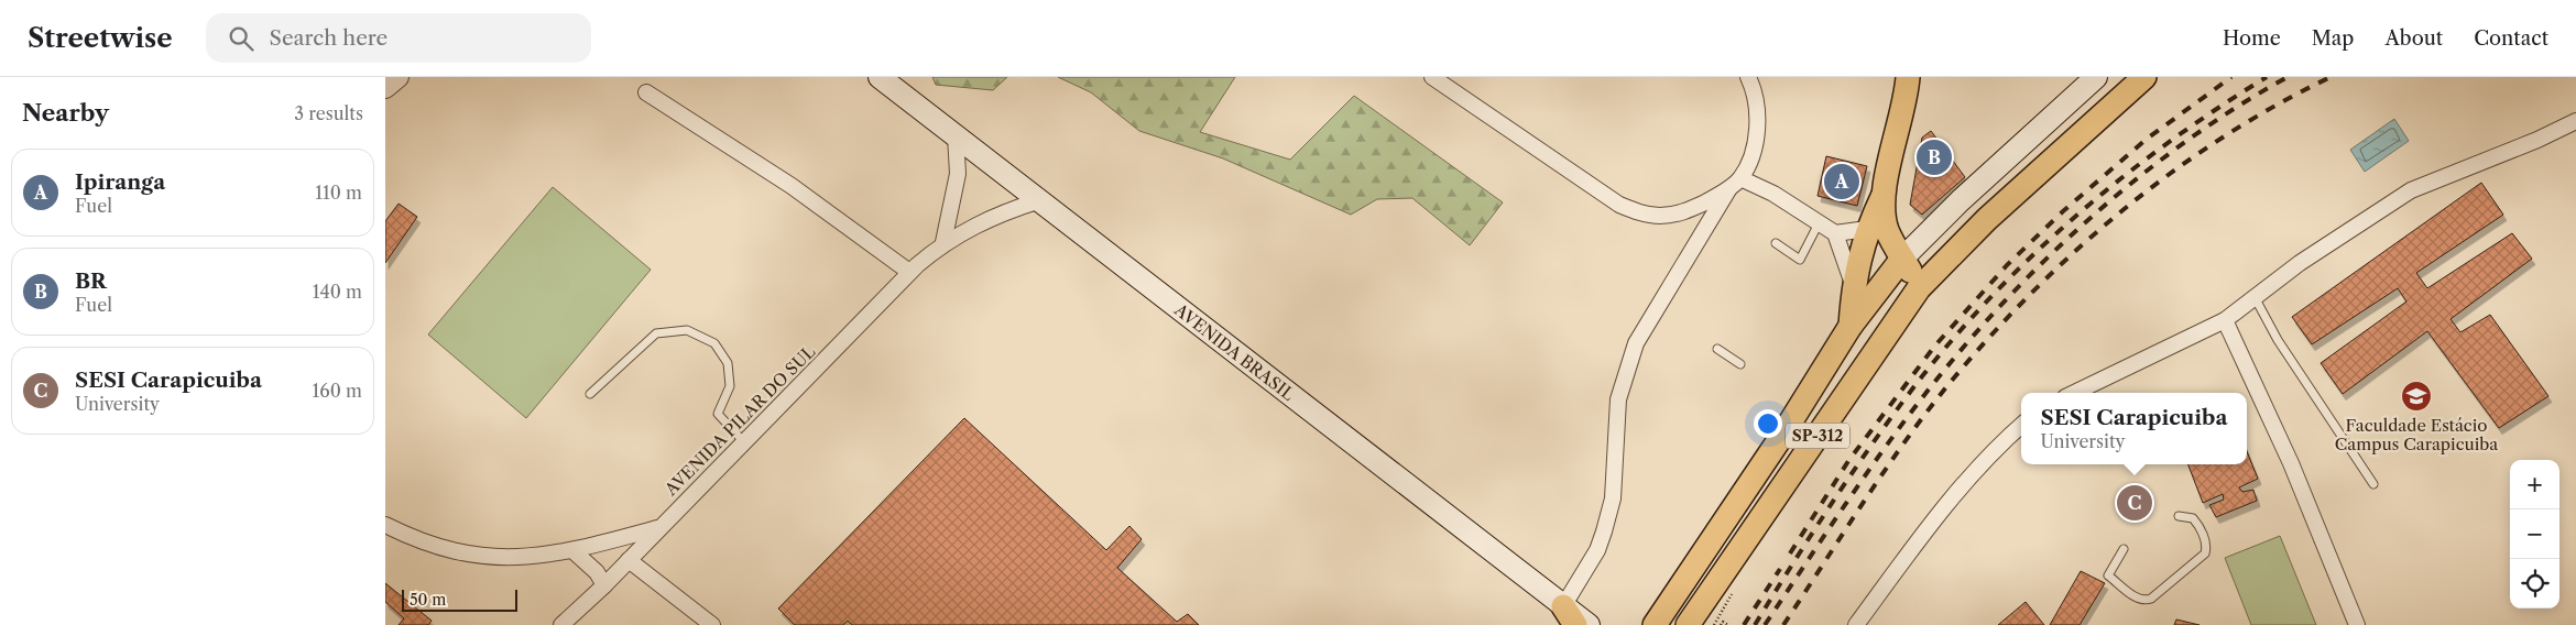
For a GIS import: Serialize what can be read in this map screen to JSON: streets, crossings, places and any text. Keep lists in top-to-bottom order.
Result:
{
  "streets": {
    "main road": ["AVENIDA BRASIL", "SP-312"],
    "street": ["AVENIDA PILAR DO SUL"]
  },
  "crossings": [
    ["AVENIDA BRASIL", "AVENIDA PILAR DO SUL"]
  ],
  "places": {
    "school or university": ["Faculdade Estácio Campus Carapicuiba"]
  },
  "scale_bar": "50 m",
  "page": {
    "header": "Streetwise",
    "search": "Search here",
    "nav": [
      "Home",
      "Map",
      "About",
      "Contact"
    ],
    "heading": ["Nearby", "3 results"],
    "pins": ["B", "A", "C"],
    "list": [
      {
        "mark": "A",
        "name": "Ipiranga",
        "note": "Fuel",
        "value": "110 m"
      },
      {
        "mark": "B",
        "name": "BR",
        "note": "Fuel",
        "value": "140 m"
      },
      {
        "mark": "C",
        "name": "SESI Carapicuiba",
        "note": "University",
        "value": "160 m"
      }
    ],
    "popup": ["SESI Carapicuiba", "University"],
    "map_buttons": ["+", "−"],
    "scale": "50 m"
  }
}
